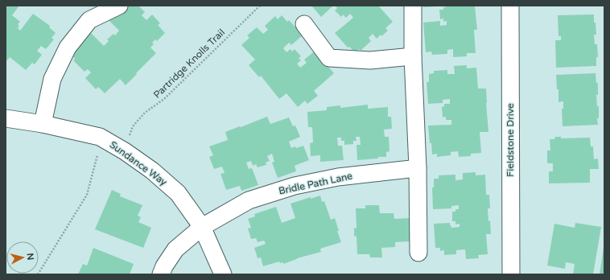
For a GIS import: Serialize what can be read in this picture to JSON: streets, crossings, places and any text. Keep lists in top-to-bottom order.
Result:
{
  "streets": {
    "street": ["Fieldstone Drive", "Sundance Way", "Bridle Path Lane"],
    "path": ["Partridge Knolls Trail"]
  },
  "crossings": [
    ["Partridge Knolls Trail", "Sundance Way"],
    ["Sundance Way", "Bridle Path Lane"]
  ],
  "north": "right"
}
